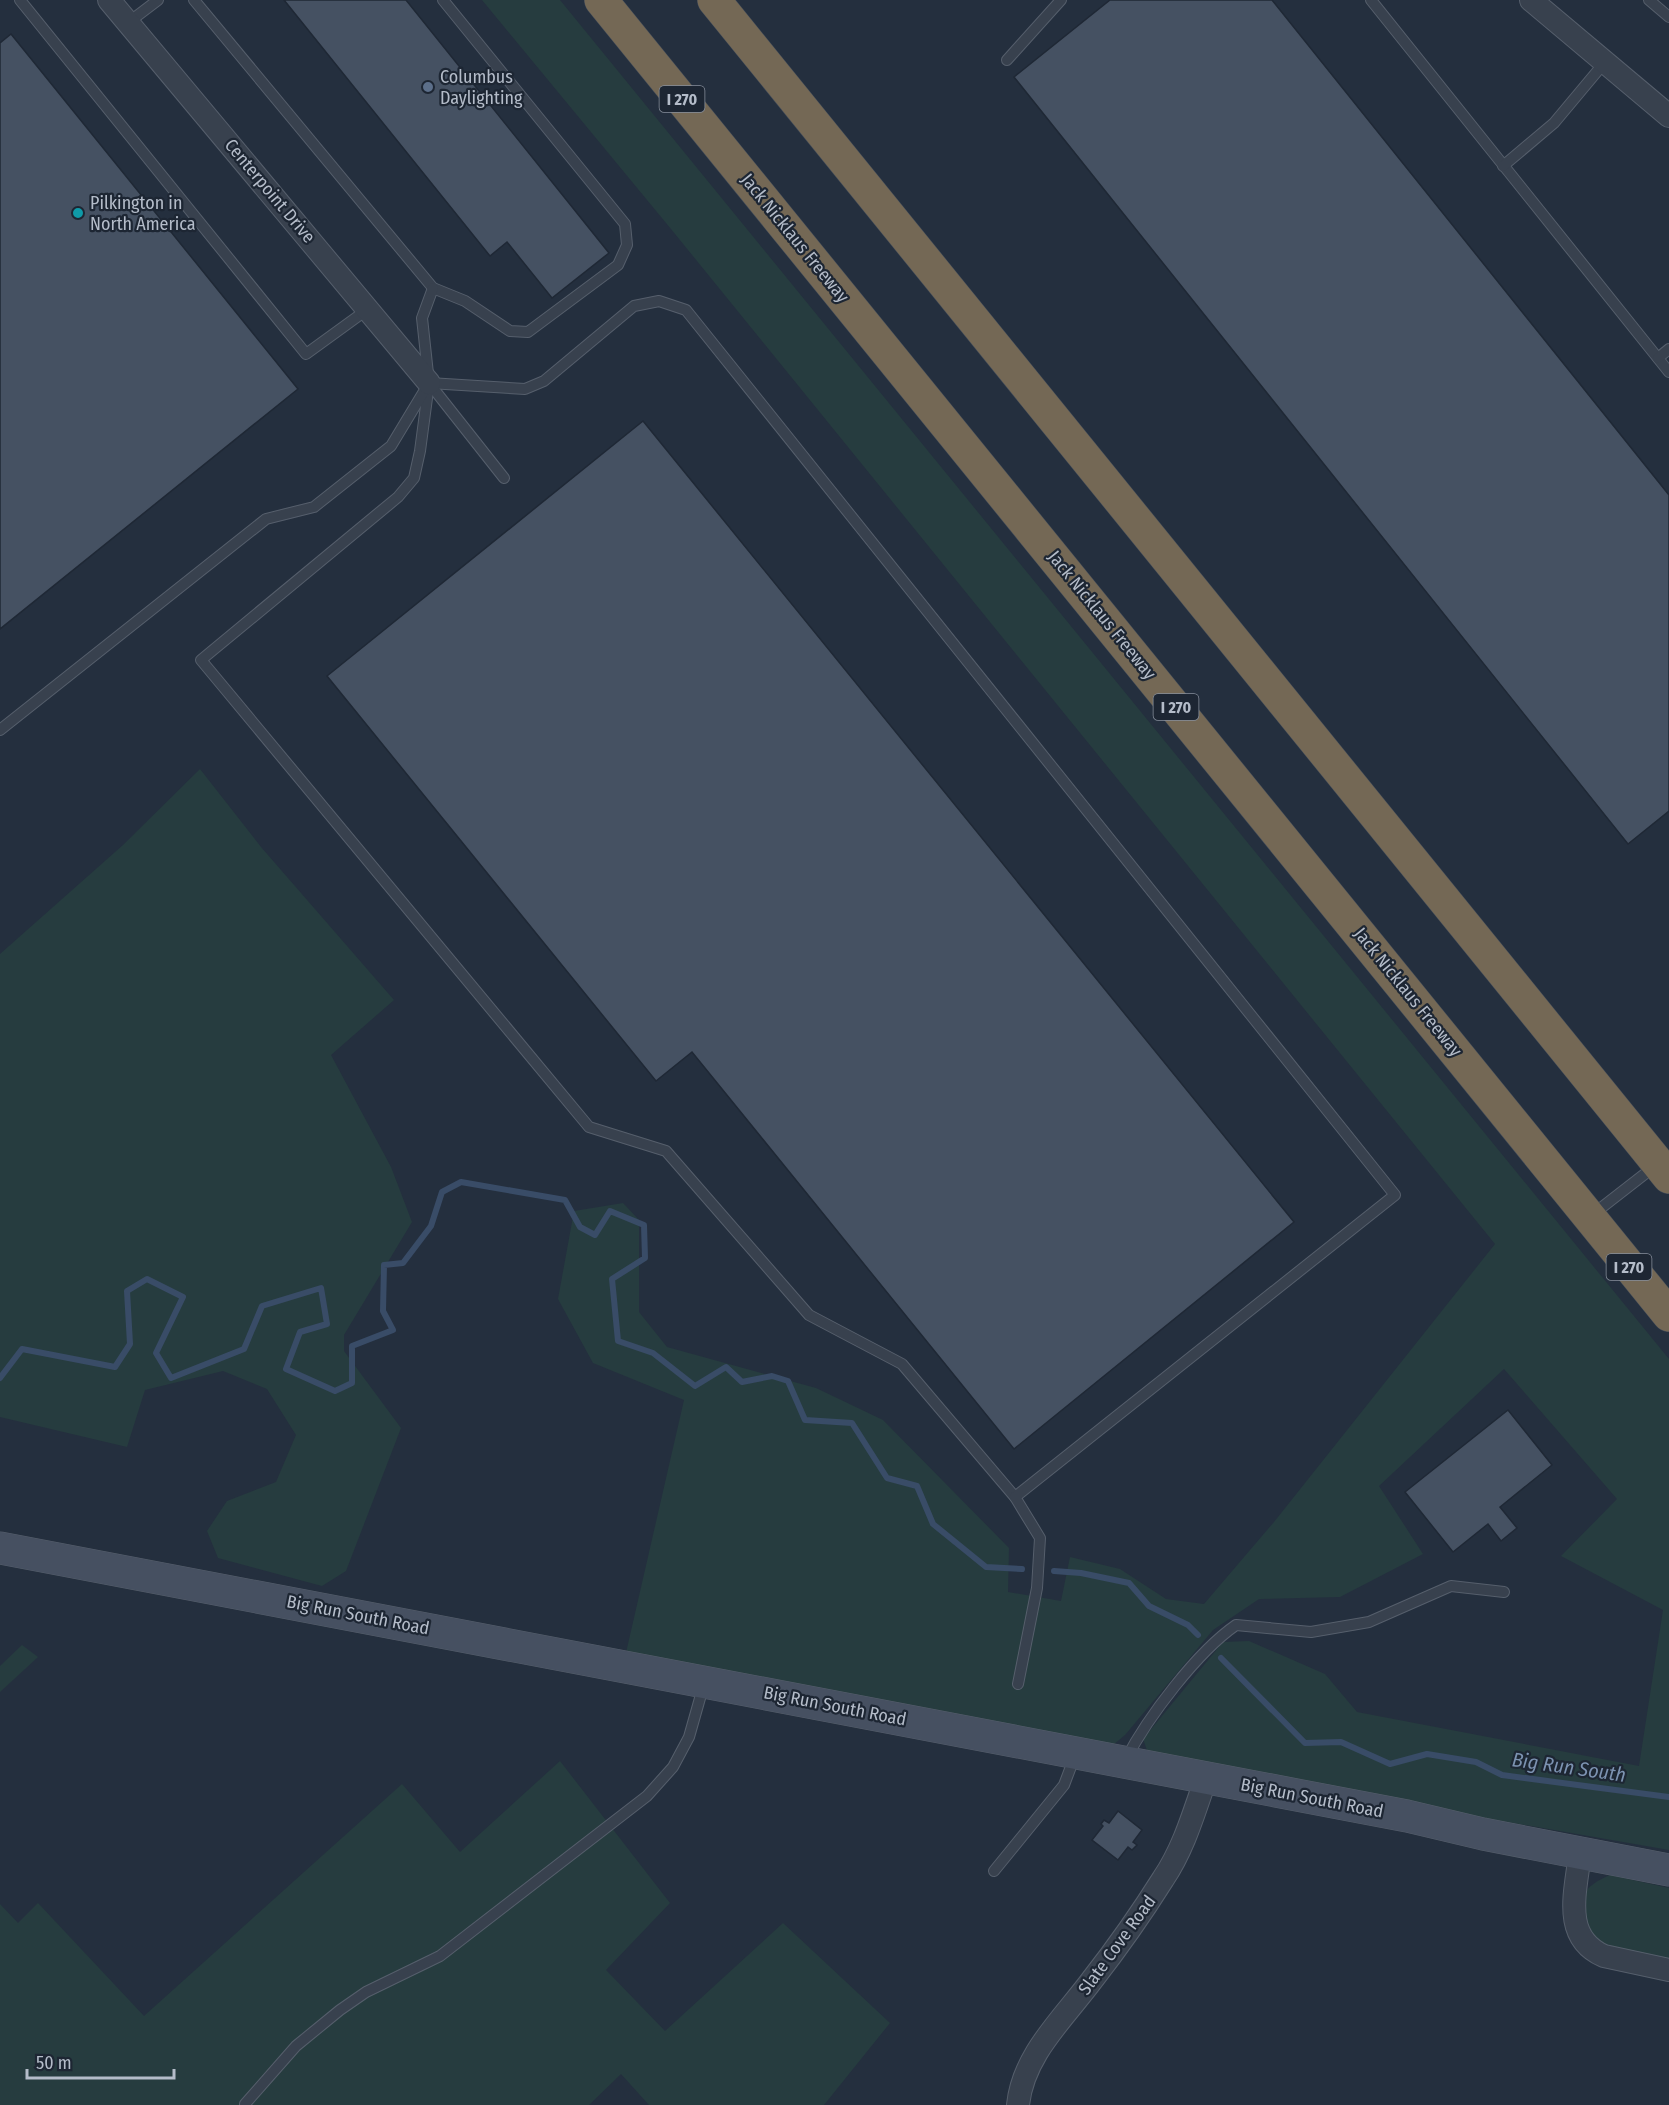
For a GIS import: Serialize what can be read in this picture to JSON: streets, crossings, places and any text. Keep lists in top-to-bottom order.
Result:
{
  "streets": {
    "highway": ["I 270", "Jack Nicklaus Freeway"],
    "street": ["Centerpoint Drive", "Big Run South Road", "Slate Cove Road"]
  },
  "crossings": [
    ["Big Run South Road", "Slate Cove Road"]
  ],
  "water": ["Big Run South"],
  "places": ["Columbus Daylighting", "Pilkington in North America"],
  "scale_bar": "50 m"
}
